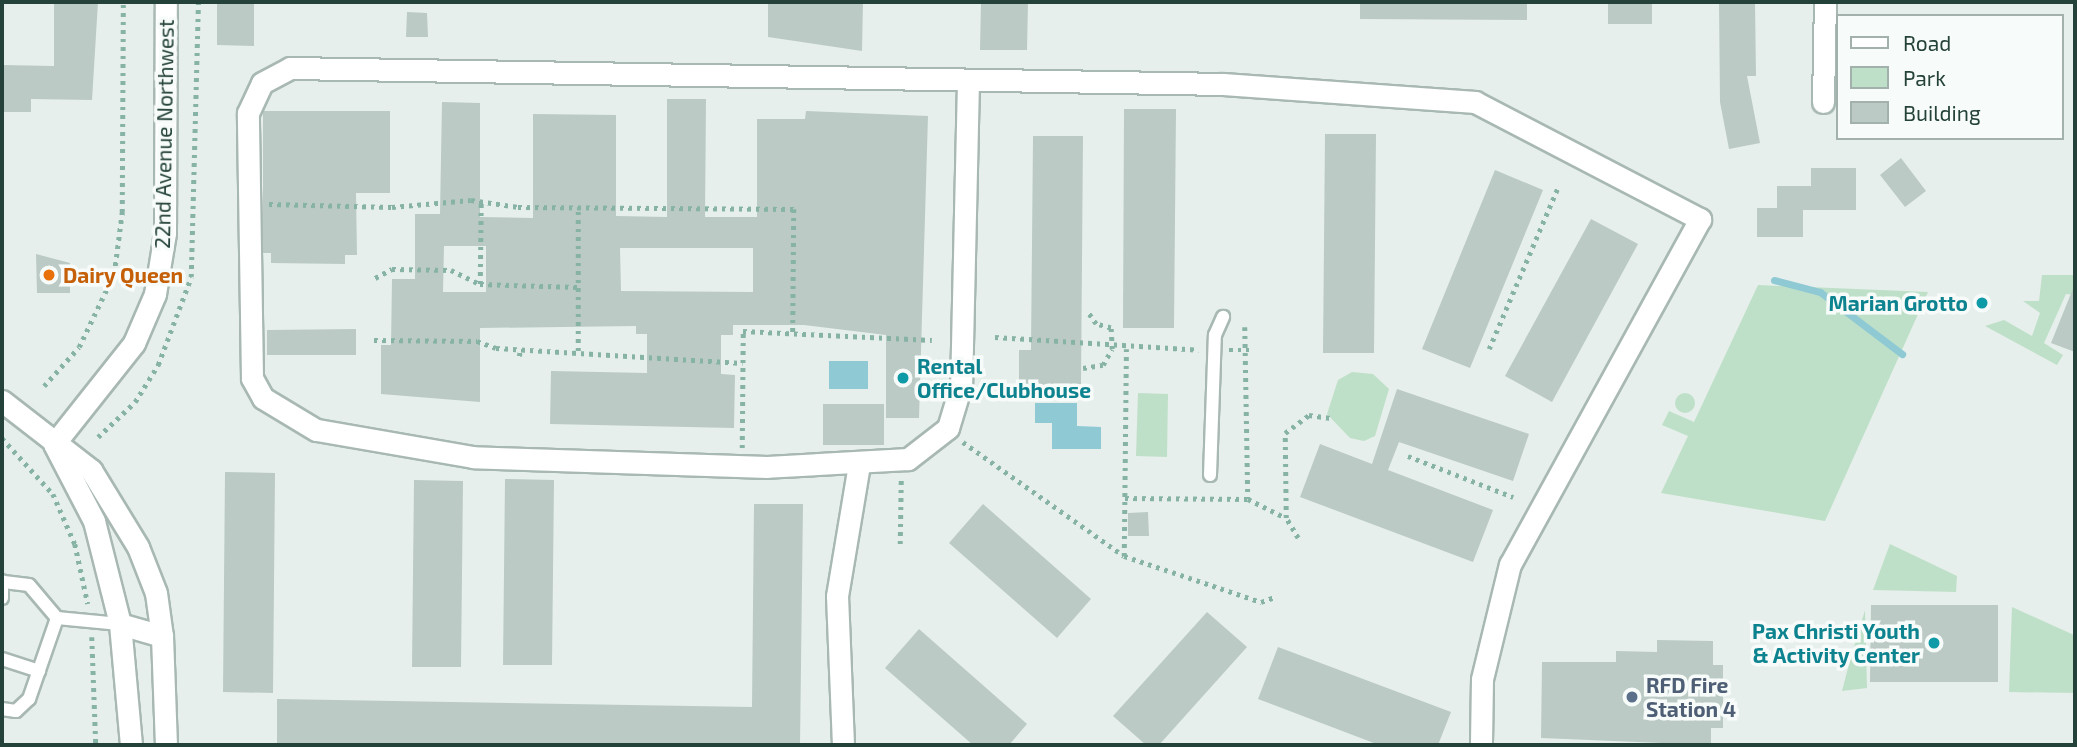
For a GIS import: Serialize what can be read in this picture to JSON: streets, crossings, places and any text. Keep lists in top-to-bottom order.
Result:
{
  "streets": {
    "street": ["22nd Avenue Northwest"]
  },
  "places": [
    "Dairy Queen",
    "Marian Grotto",
    "Rental Office/Clubhouse",
    "Pax Christi Youth & Activity Center",
    "RFD Fire Station 4"
  ],
  "legend": ["Road", "Park", "Building"]
}
